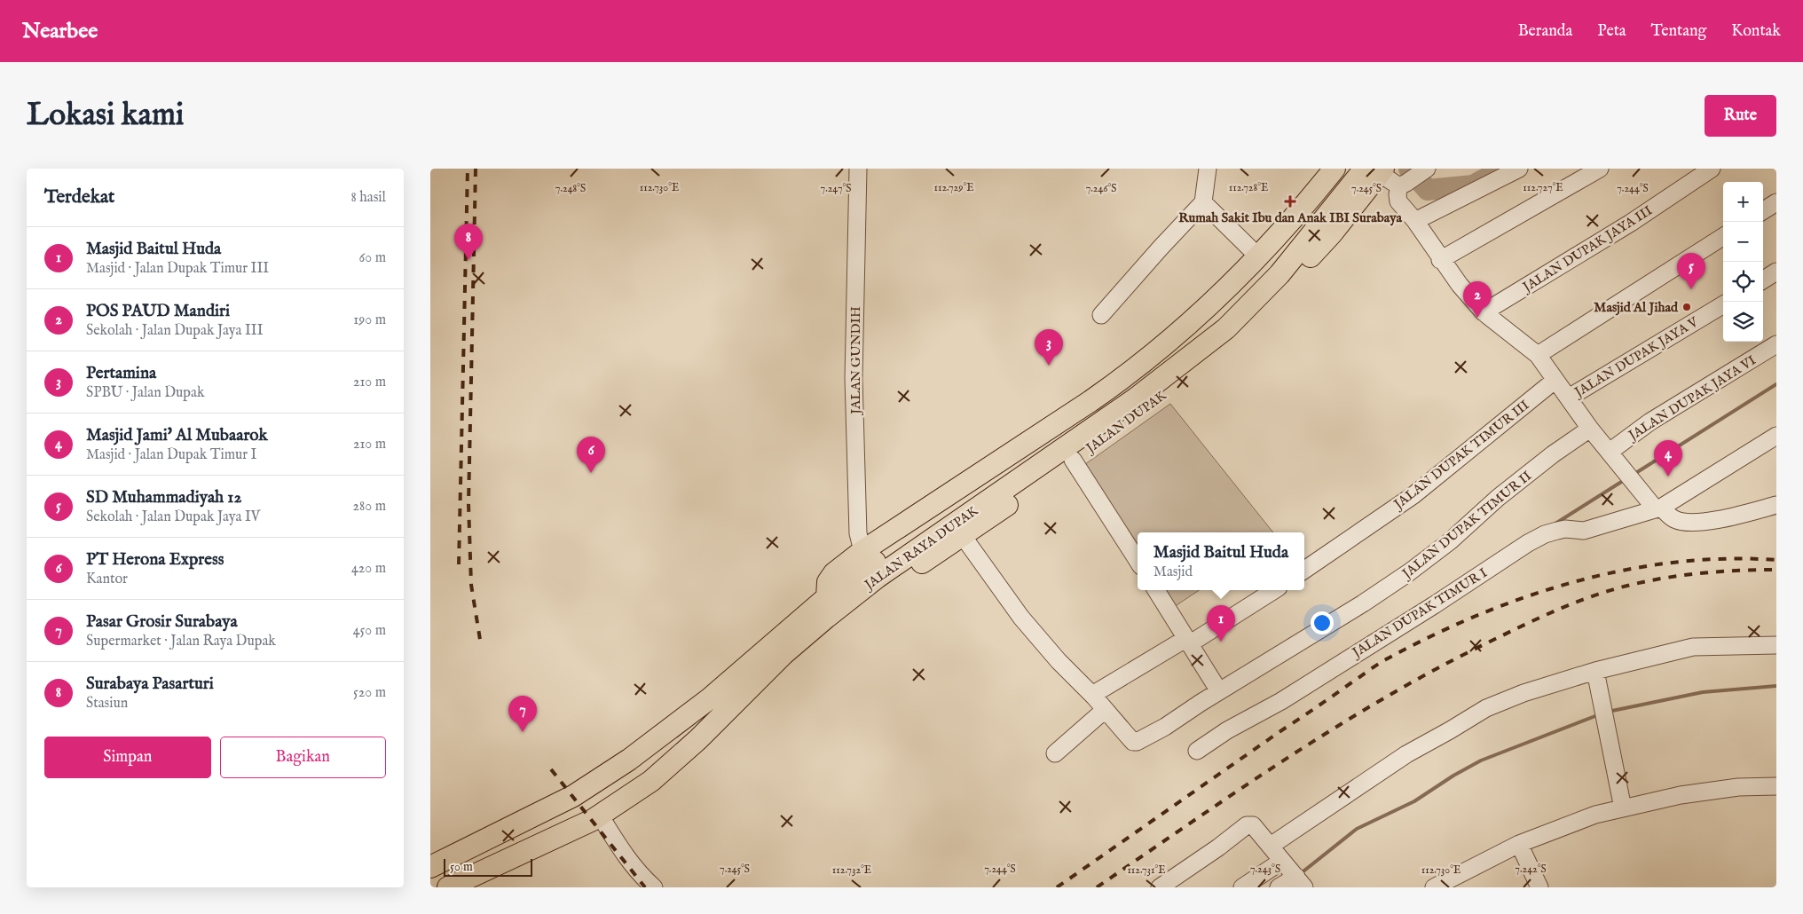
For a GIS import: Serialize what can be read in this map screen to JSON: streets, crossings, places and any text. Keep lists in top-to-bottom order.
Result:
{
  "streets": {
    "main road": ["JALAN DUPAK", "JALAN RAYA DUPAK"],
    "street": [
      "JALAN DUPAK JAYA III",
      "JALAN DUPAK JAYA V",
      "JALAN GUNDIH",
      "JALAN DUPAK JAYA VI",
      "JALAN DUPAK TIMUR III",
      "JALAN DUPAK TIMUR II",
      "JALAN DUPAK TIMUR I"
    ]
  },
  "crossings": [
    ["JALAN DUPAK", "JALAN RAYA DUPAK"]
  ],
  "places": {
    "health": ["Rumah Sakit Ibu dan Anak IBI Surabaya"],
    "other": ["Masjid Al Jihad"]
  },
  "scale_bar": "50 m",
  "page": {
    "header": "Nearbee",
    "nav": [
      "Beranda",
      "Peta",
      "Tentang",
      "Kontak"
    ],
    "buttons": [
      "Rute",
      ["Simpan", "Bagikan"]
    ],
    "title": "Lokasi kami",
    "heading": ["Terdekat", "8 hasil"],
    "map_buttons": ["+", "−"],
    "pins": [
      "8",
      "5",
      "2",
      "3",
      "6",
      "4",
      "1",
      "7"
    ],
    "list": [
      {
        "mark": "1",
        "name": "Masjid Baitul Huda",
        "note": "Masjid · Jalan Dupak Timur III",
        "value": "60 m"
      },
      {
        "mark": "2",
        "name": "POS PAUD Mandiri",
        "note": "Sekolah · Jalan Dupak Jaya III",
        "value": "190 m"
      },
      {
        "mark": "3",
        "name": "Pertamina",
        "note": "SPBU · Jalan Dupak",
        "value": "210 m"
      },
      {
        "mark": "4",
        "name": "Masjid Jami' Al Mubaarok",
        "note": "Masjid · Jalan Dupak Timur I",
        "value": "210 m"
      },
      {
        "mark": "5",
        "name": "SD Muhammadiyah 12",
        "note": "Sekolah · Jalan Dupak Jaya IV",
        "value": "280 m"
      },
      {
        "mark": "6",
        "name": "PT Herona Express",
        "note": "Kantor",
        "value": "420 m"
      },
      {
        "mark": "7",
        "name": "Pasar Grosir Surabaya",
        "note": "Supermarket · Jalan Raya Dupak",
        "value": "450 m"
      },
      {
        "mark": "8",
        "name": "Surabaya Pasarturi",
        "note": "Stasiun",
        "value": "520 m"
      }
    ],
    "popup": ["Masjid Baitul Huda", "Masjid"],
    "scale": "50 m"
  },
  "coordinates": [
    "112.730°E",
    "112.729°E",
    "112.728°E",
    "112.727°E",
    "7.248°S",
    "7.247°S",
    "7.246°S",
    "7.245°S",
    "7.244°S",
    "7.243°S",
    "7.242°S",
    "112.732°E",
    "112.731°E"
  ]
}
